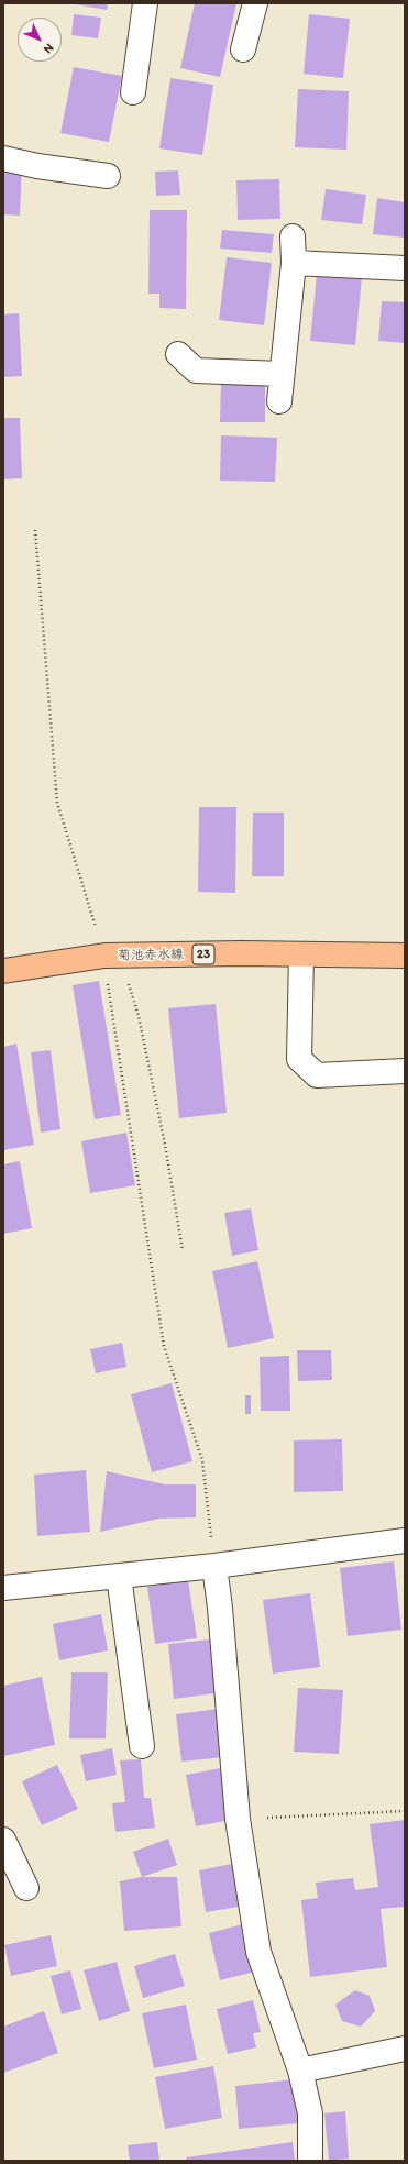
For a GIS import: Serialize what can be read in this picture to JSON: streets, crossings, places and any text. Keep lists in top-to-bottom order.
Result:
{
  "streets": {
    "main road": ["23", "菊池赤水線"]
  },
  "north": "bottom right"
}
